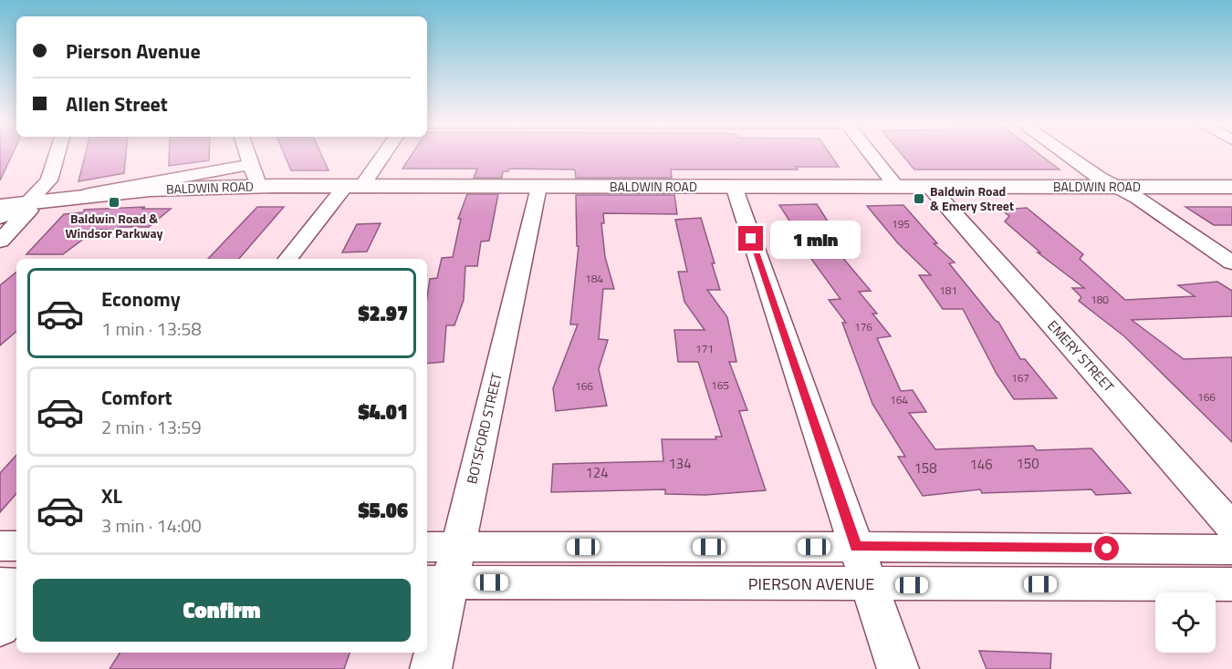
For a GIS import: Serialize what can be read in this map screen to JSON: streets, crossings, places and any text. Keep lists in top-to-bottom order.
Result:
{
  "streets": {
    "main road": ["BALDWIN ROAD"],
    "street": ["EMERY STREET", "BOTSFORD STREET", "PIERSON AVENUE"]
  },
  "crossings": [
    ["BALDWIN ROAD", "EMERY STREET"],
    ["BALDWIN ROAD", "BOTSFORD STREET"],
    ["BOTSFORD STREET", "PIERSON AVENUE"]
  ],
  "places": {
    "transit": ["Baldwin Road & Emery Street", "Baldwin Road & Windsor Parkway"]
  },
  "house_numbers": [
    "195",
    "184",
    "181",
    "180",
    "176",
    "171",
    "167",
    "165",
    "166",
    "166",
    "164",
    "134",
    "150",
    "146",
    "158",
    "124"
  ],
  "page": {
    "banner": ["Pierson Avenue", "Allen Street"],
    "bubble": "1 min",
    "list": [
      {
        "name": "Economy",
        "note": "1 min · 13:58",
        "value": "$2.97"
      },
      {
        "name": "Comfort",
        "note": "2 min · 13:59",
        "value": "$4.01"
      },
      {
        "name": "XL",
        "note": "3 min · 14:00",
        "value": "$5.06"
      }
    ],
    "buttons": "Confirm"
  }
}
